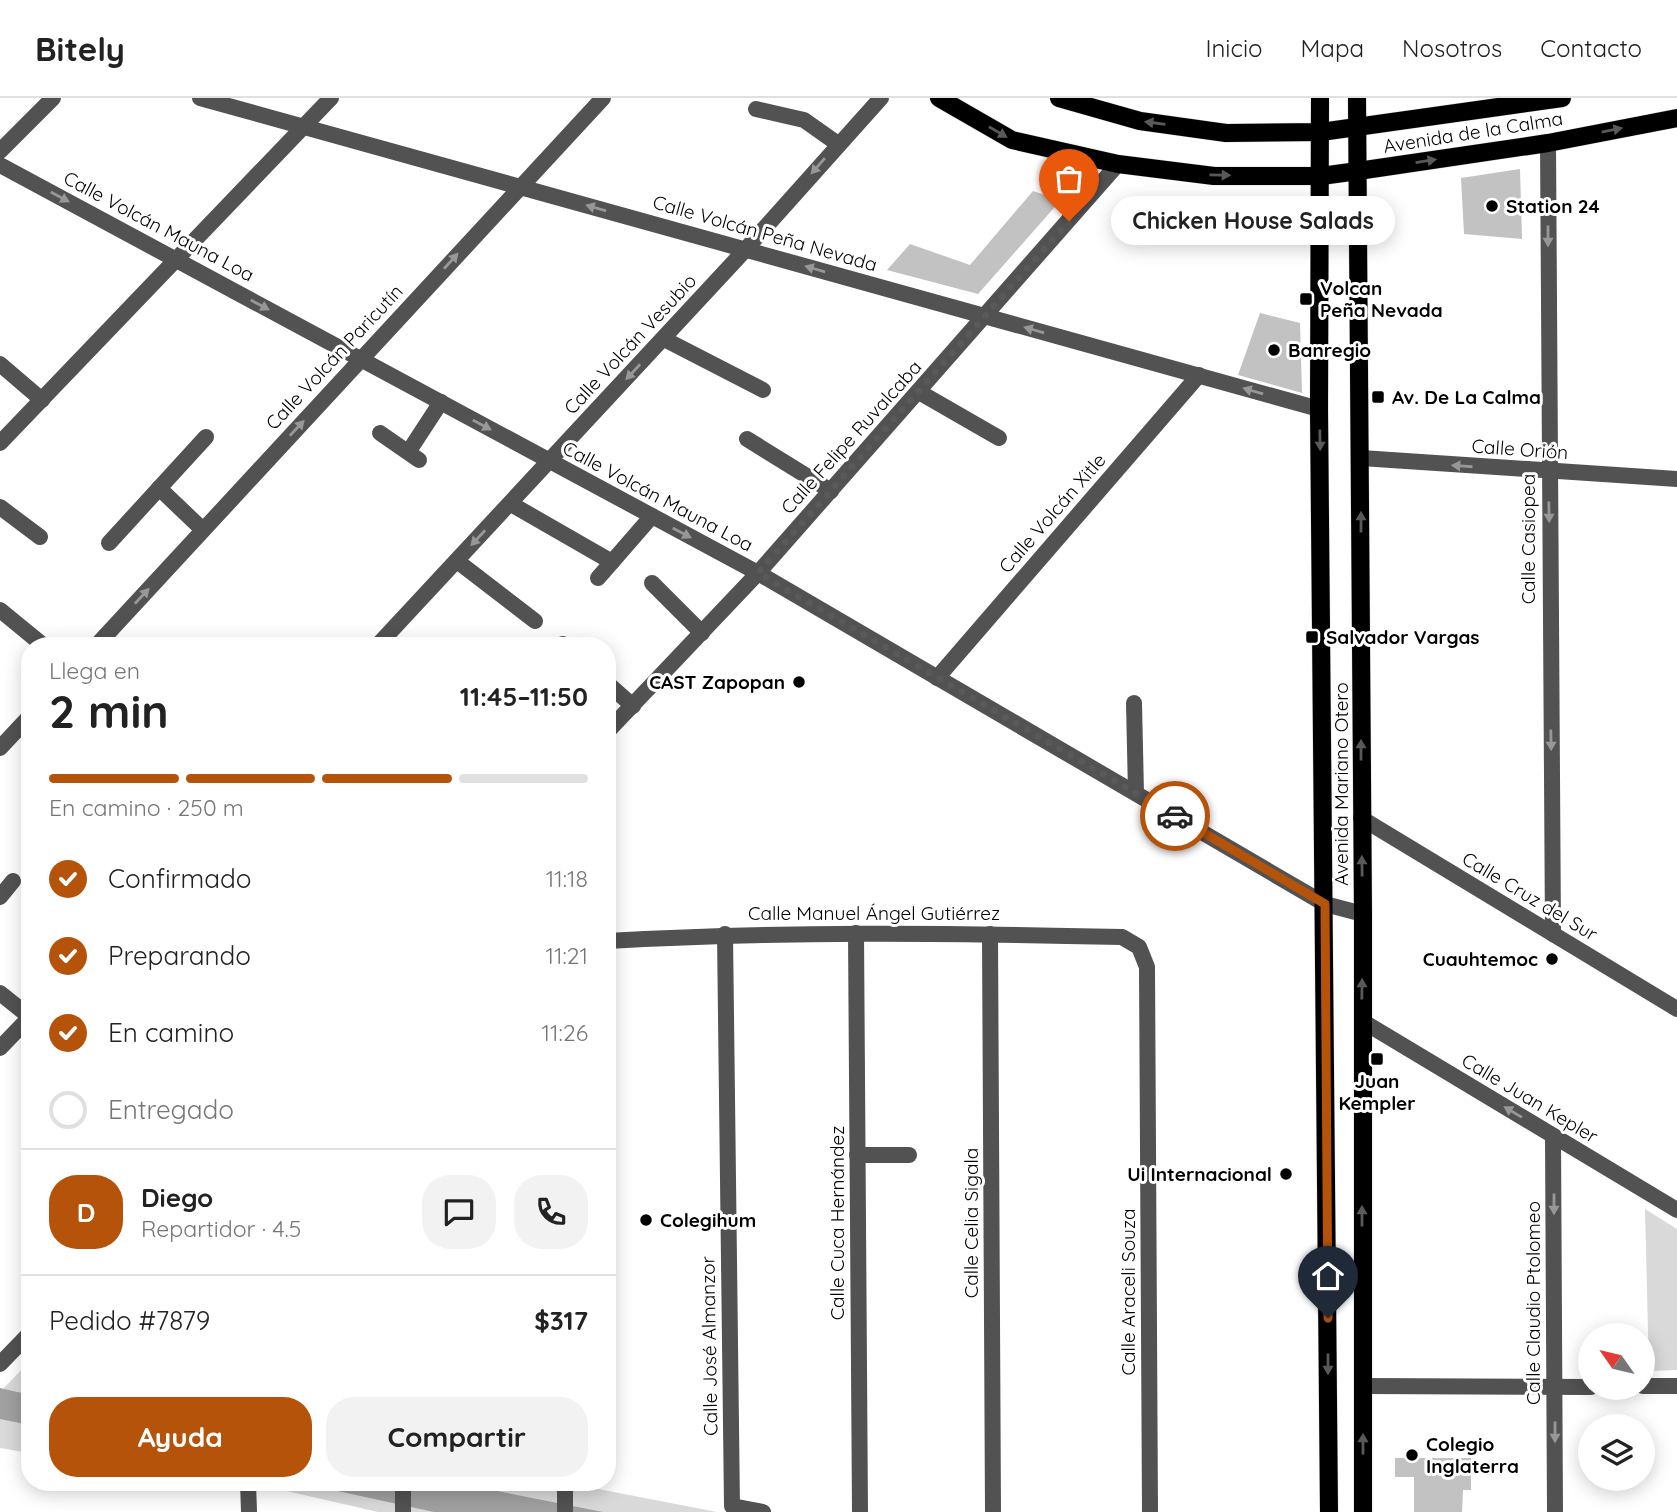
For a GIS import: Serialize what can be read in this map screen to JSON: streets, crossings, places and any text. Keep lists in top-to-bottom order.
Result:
{
  "streets": {
    "main road": ["Avenida de la Calma", "Avenida Mariano Otero"],
    "street": [
      "Calle Volcán Mauna Loa",
      "Calle Volcán Peña Nevada",
      "Calle Volcán Vesubio",
      "Calle Volcán Paricutín",
      "Calle Felipe Ruvalcaba",
      "Calle Orión",
      "Calle Volcán Xitle",
      "Calle Casiopea",
      "Calle Cruz del Sur",
      "Calle Manuel Ángel Gutiérrez",
      "Calle Juan Kepler",
      "Calle Cuca Hernández",
      "Calle Celia Sigala",
      "Calle Araceli Souza",
      "Calle Claudio Ptolomeo",
      "Calle José Almanzor"
    ]
  },
  "crossings": [
    ["Avenida de la Calma", "Calle Felipe Ruvalcaba"],
    ["Avenida de la Calma", "Calle Casiopea"],
    ["Avenida de la Calma", "Avenida Mariano Otero"],
    ["Calle Volcán Mauna Loa", "Calle Volcán Vesubio"],
    ["Calle Volcán Mauna Loa", "Calle Volcán Paricutín"],
    ["Calle Volcán Mauna Loa", "Calle Felipe Ruvalcaba"],
    ["Calle Volcán Mauna Loa", "Calle Volcán Xitle"],
    ["Calle Volcán Mauna Loa", "Avenida Mariano Otero"],
    ["Calle Volcán Peña Nevada", "Calle Volcán Vesubio"],
    ["Calle Volcán Peña Nevada", "Calle Volcán Paricutín"],
    ["Calle Volcán Peña Nevada", "Calle Felipe Ruvalcaba"],
    ["Calle Volcán Peña Nevada", "Calle Volcán Xitle"],
    ["Calle Volcán Peña Nevada", "Avenida Mariano Otero"],
    ["Calle Orión", "Calle Casiopea"],
    ["Calle Orión", "Avenida Mariano Otero"],
    ["Calle Casiopea", "Calle Cruz del Sur"],
    ["Avenida Mariano Otero", "Calle Cruz del Sur"],
    ["Avenida Mariano Otero", "Calle Juan Kepler"],
    ["Calle Manuel Ángel Gutiérrez", "Calle Cuca Hernández"],
    ["Calle Manuel Ángel Gutiérrez", "Calle Celia Sigala"],
    ["Calle Manuel Ángel Gutiérrez", "Calle Araceli Souza"],
    ["Calle Manuel Ángel Gutiérrez", "Calle José Almanzor"],
    ["Calle Juan Kepler", "Calle Claudio Ptolomeo"]
  ],
  "one_way": [
    "Calle Volcán Mauna Loa",
    "Calle Volcán Vesubio",
    "Calle Volcán Paricutín",
    "Calle Orión",
    "Calle Casiopea",
    "Calle Juan Kepler",
    "Calle Claudio Ptolomeo"
  ],
  "places": {
    "other": [
      "Station 24",
      "Chicken House Salads",
      "Banregio",
      "CAST Zapopan",
      "Cuauhtemoc",
      "Ui Internacional",
      "Colegihum",
      "Colegio Inglaterra"
    ],
    "transit": [
      "Volcan Peña Nevada",
      "Av. De La Calma",
      "Salvador Vargas",
      "Juan Kempler"
    ]
  },
  "north": "top left",
  "page": {
    "header": "Bitely",
    "nav": [
      "Inicio",
      "Mapa",
      "Nosotros",
      "Contacto"
    ],
    "bubble": "Chicken House Salads",
    "heading": ["2 min", "Llega en", "11:45–11:50"],
    "panel": [
      "Diego",
      "Repartidor · 4.5",
      "Pedido #7879",
      "$317"
    ],
    "bar": "En camino · 250 m",
    "list": [
      ["Confirmado", "11:18"],
      ["Preparando", "11:21"],
      ["En camino", "11:26"],
      "Entregado"
    ],
    "round": "D",
    "buttons": ["Ayuda", "Compartir"]
  }
}
